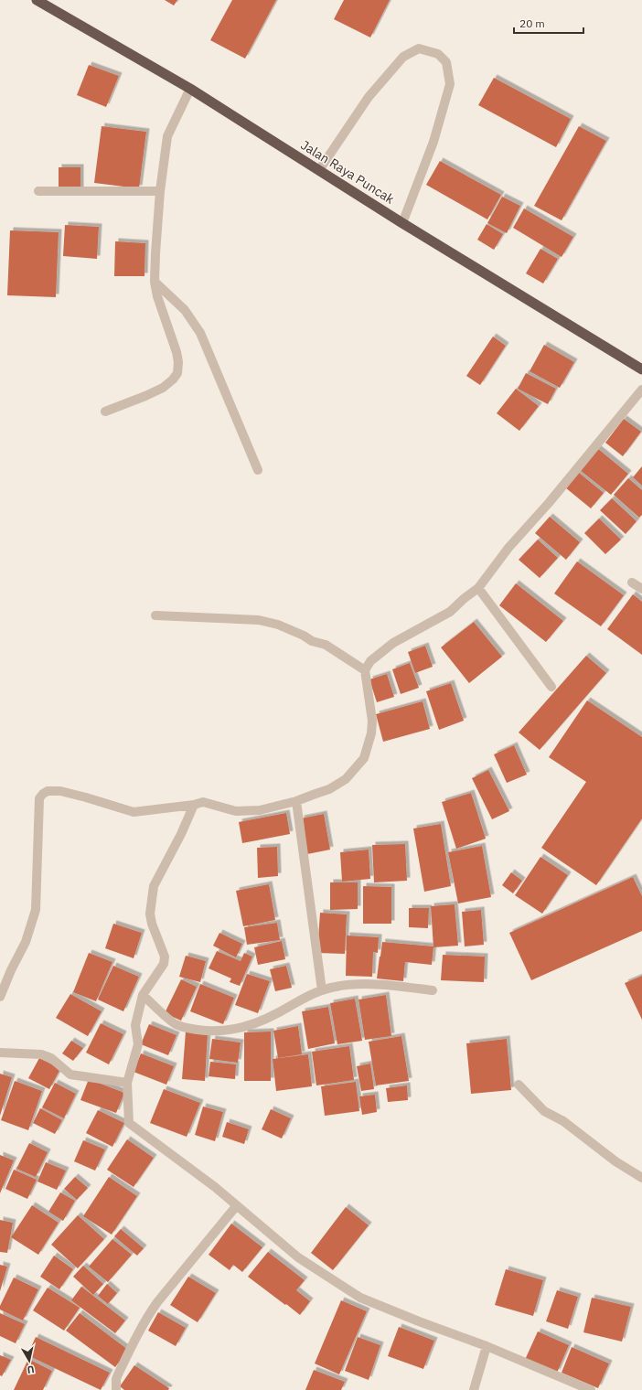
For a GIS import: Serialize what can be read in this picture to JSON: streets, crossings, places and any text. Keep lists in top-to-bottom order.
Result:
{
  "streets": {
    "highway": ["Jalan Raya Puncak"]
  },
  "scale_bar": "20 m",
  "north": "bottom"
}
